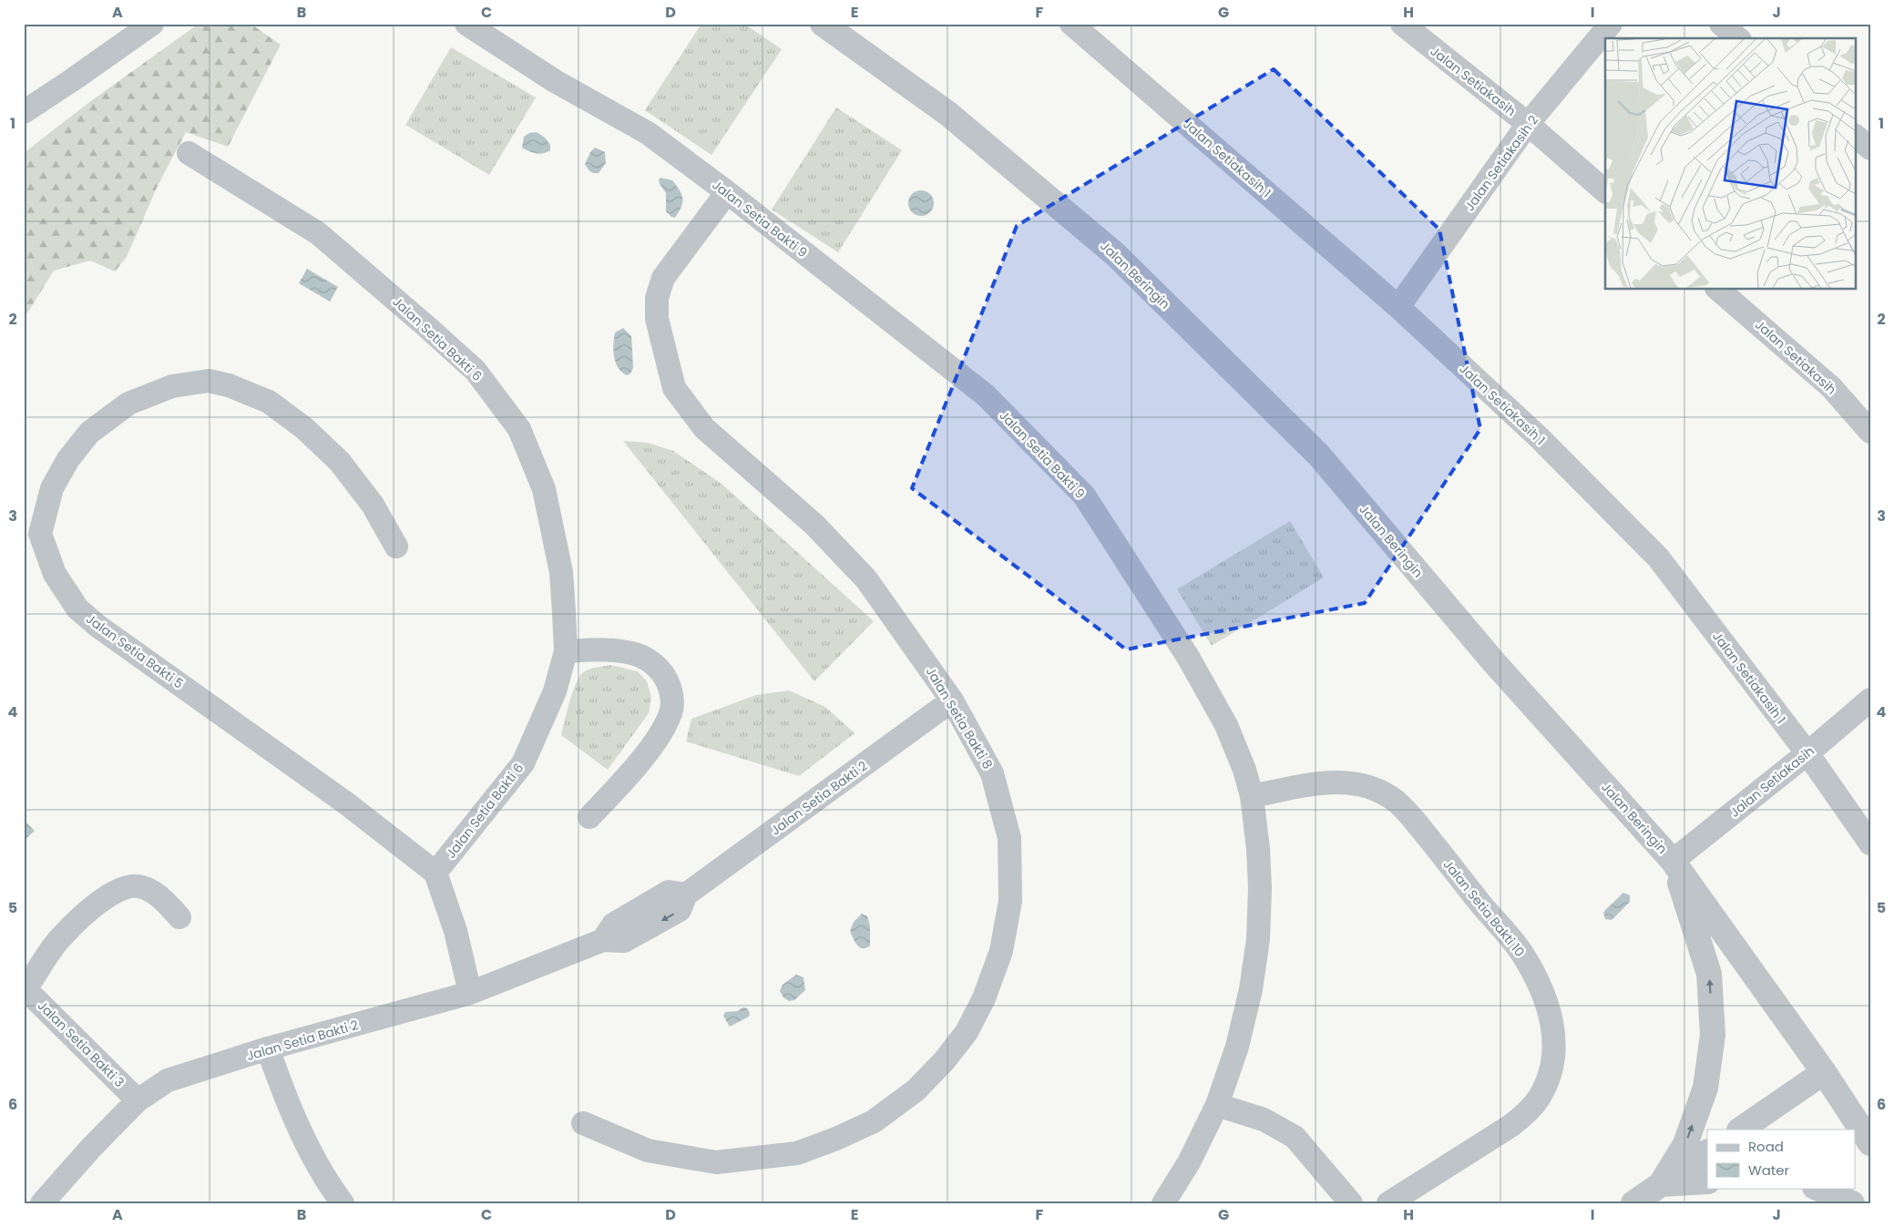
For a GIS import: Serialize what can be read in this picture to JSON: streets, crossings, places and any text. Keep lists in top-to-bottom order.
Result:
{
  "streets": {
    "street": [
      "Jalan Setiakasih",
      "Jalan Setiakasih 1",
      "Jalan Setiakasih 2",
      "Jalan Setia Bakti 9",
      "Jalan Beringin",
      "Jalan Setia Bakti 6",
      "Jalan Setia Bakti 5",
      "Jalan Setia Bakti 8",
      "Jalan Setia Bakti 2",
      "Jalan Setia Bakti 10",
      "Jalan Setia Bakti 3"
    ]
  },
  "crossings": [
    ["Jalan Setiakasih", "Jalan Setiakasih 1"],
    ["Jalan Setiakasih", "Jalan Setiakasih 2"],
    ["Jalan Setiakasih", "Jalan Beringin"],
    ["Jalan Setiakasih 1", "Jalan Setiakasih 2"],
    ["Jalan Setia Bakti 9", "Jalan Setia Bakti 8"],
    ["Jalan Setia Bakti 9", "Jalan Setia Bakti 10"],
    ["Jalan Setia Bakti 6", "Jalan Setia Bakti 5"],
    ["Jalan Setia Bakti 8", "Jalan Setia Bakti 2"],
    ["Jalan Setia Bakti 2", "Jalan Setia Bakti 3"]
  ],
  "legend": ["Road", "Water"],
  "grid": {
    "columns": [
      "A",
      "B",
      "C",
      "D",
      "E",
      "F",
      "G",
      "H",
      "I",
      "J"
    ],
    "rows": [
      "1",
      "2",
      "3",
      "4",
      "5",
      "6"
    ]
  }
}
